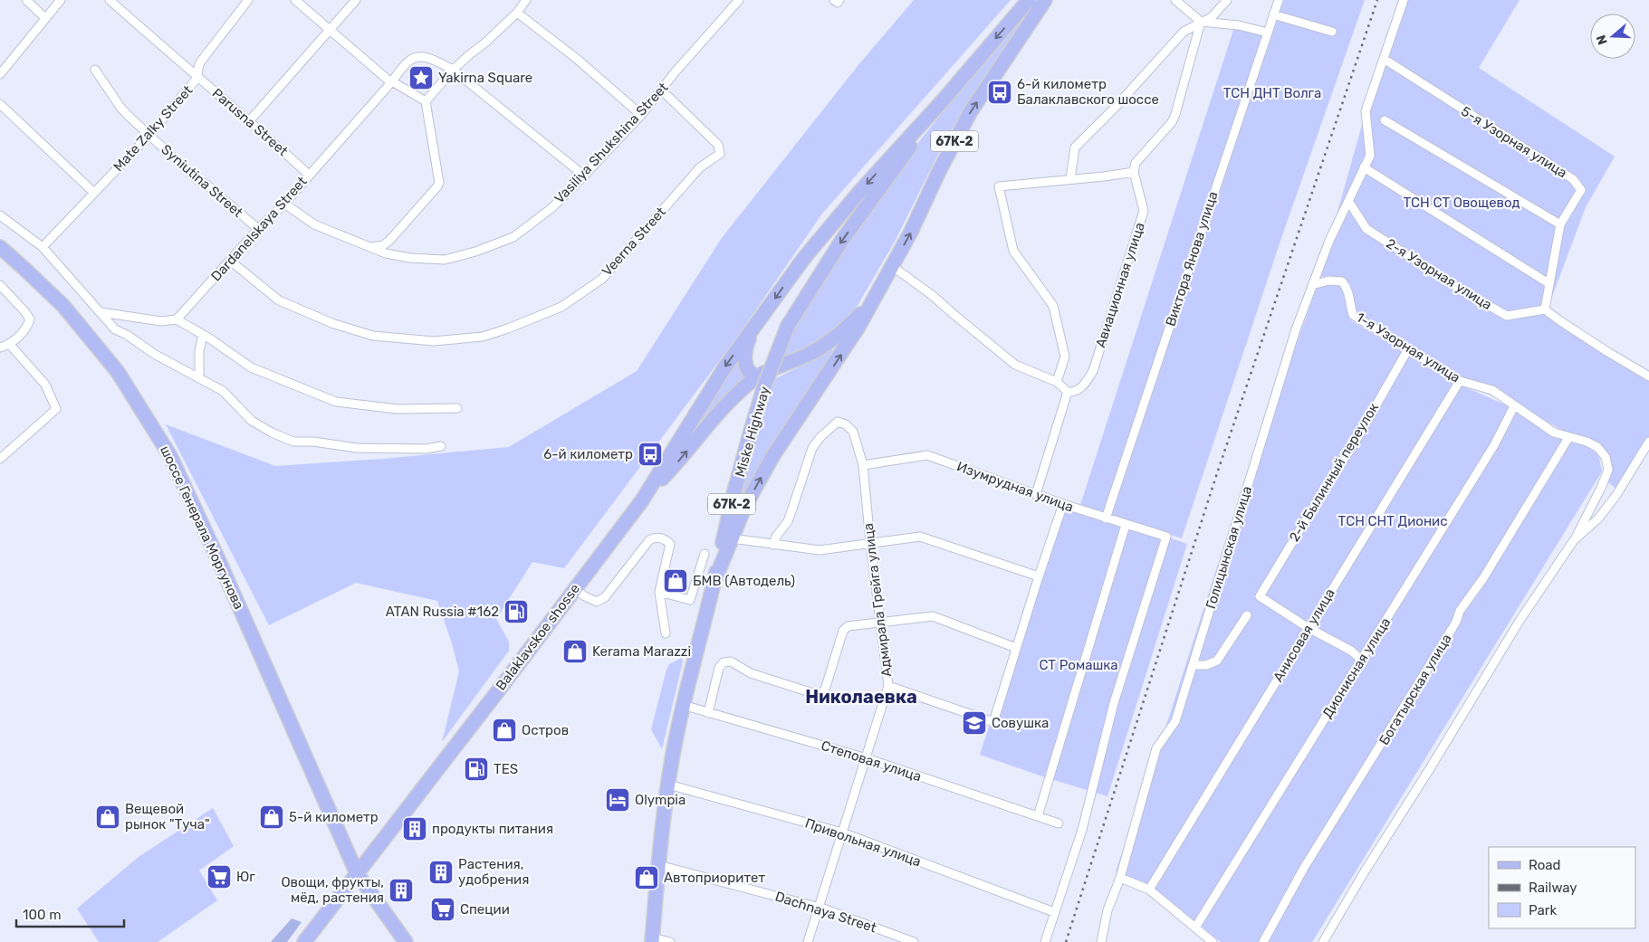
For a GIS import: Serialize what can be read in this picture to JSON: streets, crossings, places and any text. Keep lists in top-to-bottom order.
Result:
{
  "streets": {
    "main road": [
      "67К-2",
      "Miske Highway",
      "шоссе Генерала Моргунова",
      "Balaklavskoe shosse"
    ],
    "street": [
      "Parusna Street",
      "Mate Zalky Street",
      "5-я Узорная улица",
      "Vasiliya Shukshina Street",
      "Syniutina Street",
      "Dardanelskaya Street",
      "Veerna Street",
      "Виктора Янова улица",
      "2-я Узорная улица",
      "Авиационная улица",
      "1-я Узорная улица",
      "2-й Былинный переулок",
      "Изумрудная улица",
      "Голицынская улица",
      "Адмирала Грейга улица",
      "Анисовая улица",
      "Дионисная улица",
      "Богатырская улица",
      "Степовая улица",
      "Привольная улица",
      "Dachnaya Street"
    ]
  },
  "crossings": [
    ["Parusna Street", "Mate Zalky Street"],
    ["Parusna Street", "Dardanelskaya Street"],
    ["Mate Zalky Street", "Syniutina Street"],
    ["67К-2", "Miske Highway"],
    ["5-я Узорная улица", "2-я Узорная улица"],
    ["5-я Узорная улица", "Голицынская улица"],
    ["Vasiliya Shukshina Street", "Dardanelskaya Street"],
    ["Vasiliya Shukshina Street", "Veerna Street"],
    ["Syniutina Street", "Dardanelskaya Street"],
    ["Dardanelskaya Street", "Veerna Street"],
    ["Виктора Янова улица", "Изумрудная улица"],
    ["2-я Узорная улица", "Голицынская улица"],
    ["1-я Узорная улица", "2-й Былинный переулок"],
    ["1-я Узорная улица", "Голицынская улица"],
    ["1-я Узорная улица", "Анисовая улица"],
    ["1-я Узорная улица", "Дионисная улица"],
    ["1-я Узорная улица", "Богатырская улица"],
    ["Miske Highway", "Степовая улица"],
    ["Miske Highway", "Привольная улица"],
    ["Miske Highway", "Dachnaya Street"],
    ["2-й Былинный переулок", "Анисовая улица"],
    ["Изумрудная улица", "Адмирала Грейга улица"],
    ["Изумрудная улица", "Привольная улица"],
    ["шоссе Генерала Моргунова", "Balaklavskoe shosse"],
    ["Адмирала Грейга улица", "Степовая улица"],
    ["Адмирала Грейга улица", "Привольная улица"],
    ["Адмирала Грейга улица", "Dachnaya Street"]
  ],
  "districts": ["Николаевка"],
  "parks": [
    "ТСН ДНТ Волга",
    "ТСН СТ Овощевод",
    "ТСН СНТ Дионис",
    "СТ Ромашка"
  ],
  "places": {
    "place": ["Yakirna Square"],
    "bus stop": ["6-й километр Балаклавского шоccе", "6-й километр"],
    "shop": [
      "БМВ (Автодель)",
      "Kerama Marazzi",
      "Остров",
      "Вещевой рынок \"Туча\"",
      "5-й километр",
      "Автоприоритет"
    ],
    "fuel station": ["ATAN Russia #162", "TES"],
    "school or university": ["Совушка"],
    "hotel": ["Olympia"],
    "building": ["продукты питания", "Растения, удобрения", "Овощи, фрукты, мёд, растения"],
    "supermarket": ["Юг", "Специи"]
  },
  "legend": ["Road", "Railway", "Park"],
  "scale_bar": "100 m",
  "north": "left"
}
